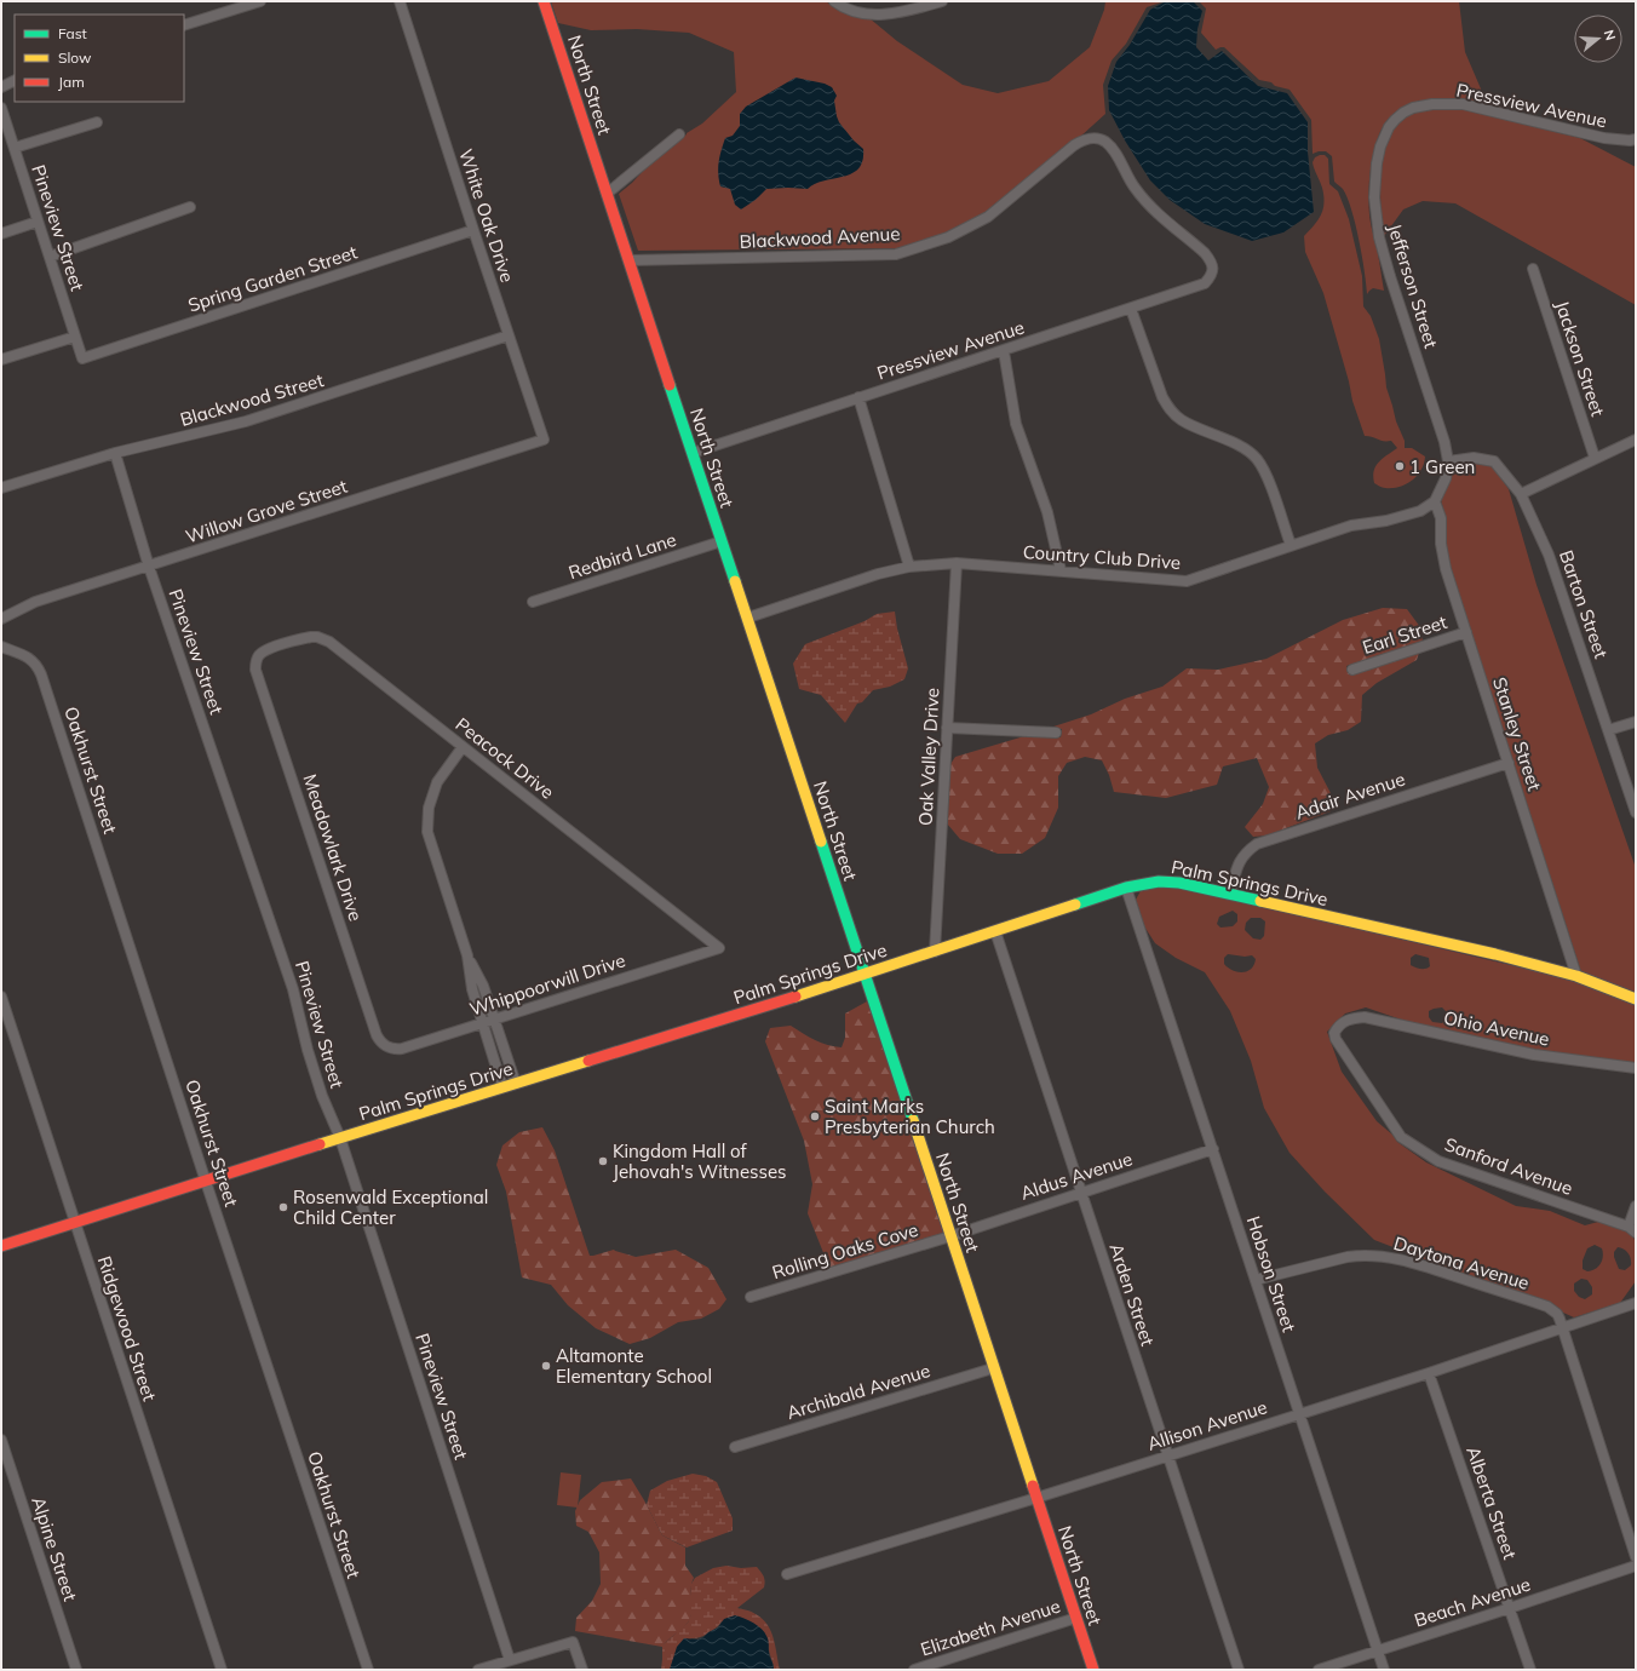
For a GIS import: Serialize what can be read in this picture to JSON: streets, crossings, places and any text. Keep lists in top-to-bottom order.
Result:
{
  "streets": {
    "street": [
      "North Street",
      "Pressview Avenue",
      "White Oak Drive",
      "Pineview Street",
      "Blackwood Avenue",
      "Spring Garden Street",
      "Jefferson Street",
      "Jackson Street",
      "Blackwood Street",
      "Willow Grove Street",
      "Redbird Lane",
      "Country Club Drive",
      "Barton Street",
      "Earl Street",
      "Stanley Street",
      "Oak Valley Drive",
      "Peacock Drive",
      "Oakhurst Street",
      "Adair Avenue",
      "Meadowlark Drive",
      "Palm Springs Drive",
      "Whippoorwill Drive",
      "Ohio Avenue",
      "Sanford Avenue",
      "Aldus Avenue",
      "Rolling Oaks Cove",
      "Daytona Avenue",
      "Hobson Street",
      "Arden Street",
      "Ridgewood Street",
      "Archibald Avenue",
      "Allison Avenue",
      "Alberta Street",
      "Alpine Street",
      "Beach Avenue",
      "Elizabeth Avenue"
    ]
  },
  "crossings": [
    ["North Street", "Pressview Avenue"],
    ["North Street", "Blackwood Avenue"],
    ["North Street", "Redbird Lane"],
    ["North Street", "Country Club Drive"],
    ["North Street", "Palm Springs Drive"],
    ["North Street", "Aldus Avenue"],
    ["North Street", "Rolling Oaks Cove"],
    ["North Street", "Archibald Avenue"],
    ["North Street", "Allison Avenue"],
    ["North Street", "Elizabeth Avenue"],
    ["Pressview Avenue", "Blackwood Avenue"],
    ["Pressview Avenue", "Jefferson Street"],
    ["White Oak Drive", "Spring Garden Street"],
    ["White Oak Drive", "Blackwood Street"],
    ["White Oak Drive", "Willow Grove Street"],
    ["Pineview Street", "Spring Garden Street"],
    ["Pineview Street", "Blackwood Street"],
    ["Pineview Street", "Willow Grove Street"],
    ["Pineview Street", "Palm Springs Drive"],
    ["Jefferson Street", "Barton Street"],
    ["Country Club Drive", "Stanley Street"],
    ["Country Club Drive", "Oak Valley Drive"],
    ["Earl Street", "Stanley Street"],
    ["Stanley Street", "Adair Avenue"],
    ["Stanley Street", "Palm Springs Drive"],
    ["Oak Valley Drive", "Palm Springs Drive"],
    ["Peacock Drive", "Meadowlark Drive"],
    ["Peacock Drive", "Whippoorwill Drive"],
    ["Oakhurst Street", "Palm Springs Drive"],
    ["Adair Avenue", "Palm Springs Drive"],
    ["Meadowlark Drive", "Whippoorwill Drive"],
    ["Palm Springs Drive", "Hobson Street"],
    ["Palm Springs Drive", "Arden Street"],
    ["Palm Springs Drive", "Ridgewood Street"],
    ["Ohio Avenue", "Sanford Avenue"],
    ["Aldus Avenue", "Rolling Oaks Cove"],
    ["Aldus Avenue", "Hobson Street"],
    ["Aldus Avenue", "Arden Street"],
    ["Daytona Avenue", "Hobson Street"],
    ["Daytona Avenue", "Allison Avenue"],
    ["Hobson Street", "Allison Avenue"],
    ["Hobson Street", "Beach Avenue"],
    ["Arden Street", "Allison Avenue"],
    ["Allison Avenue", "Alberta Street"],
    ["Alberta Street", "Beach Avenue"]
  ],
  "places": [
    "1 Green",
    "Saint Marks Presbyterian Church",
    "Kingdom Hall of Jehovah's Witnesses",
    "Rosenwald Exceptional Child Center",
    "Altamonte Elementary School"
  ],
  "legend": ["Fast", "Slow", "Jam"],
  "north": "right"
}
